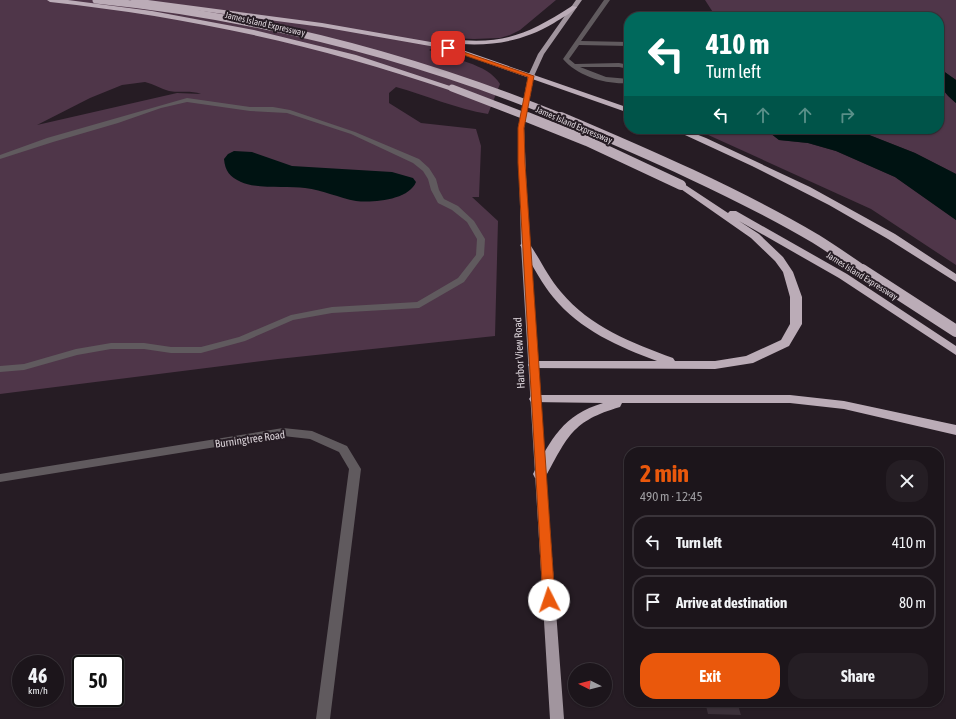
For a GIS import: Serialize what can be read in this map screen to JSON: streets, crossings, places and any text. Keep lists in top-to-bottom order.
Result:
{
  "streets": {
    "highway": ["James Island Expressway"],
    "main road": ["Harbor View Road"],
    "street": ["Burningtree Road"]
  },
  "north": "left",
  "page": {
    "turn": ["410 m", "Turn left"],
    "heading": ["2 min", "490 m · 12:45"],
    "list": [
      {
        "name": "Turn left",
        "value": "410 m"
      },
      {
        "name": "Arrive at destination",
        "value": "80 m"
      }
    ],
    "buttons": ["Exit", "Share"],
    "speed": "46 km/h",
    "limit": "50"
  }
}
